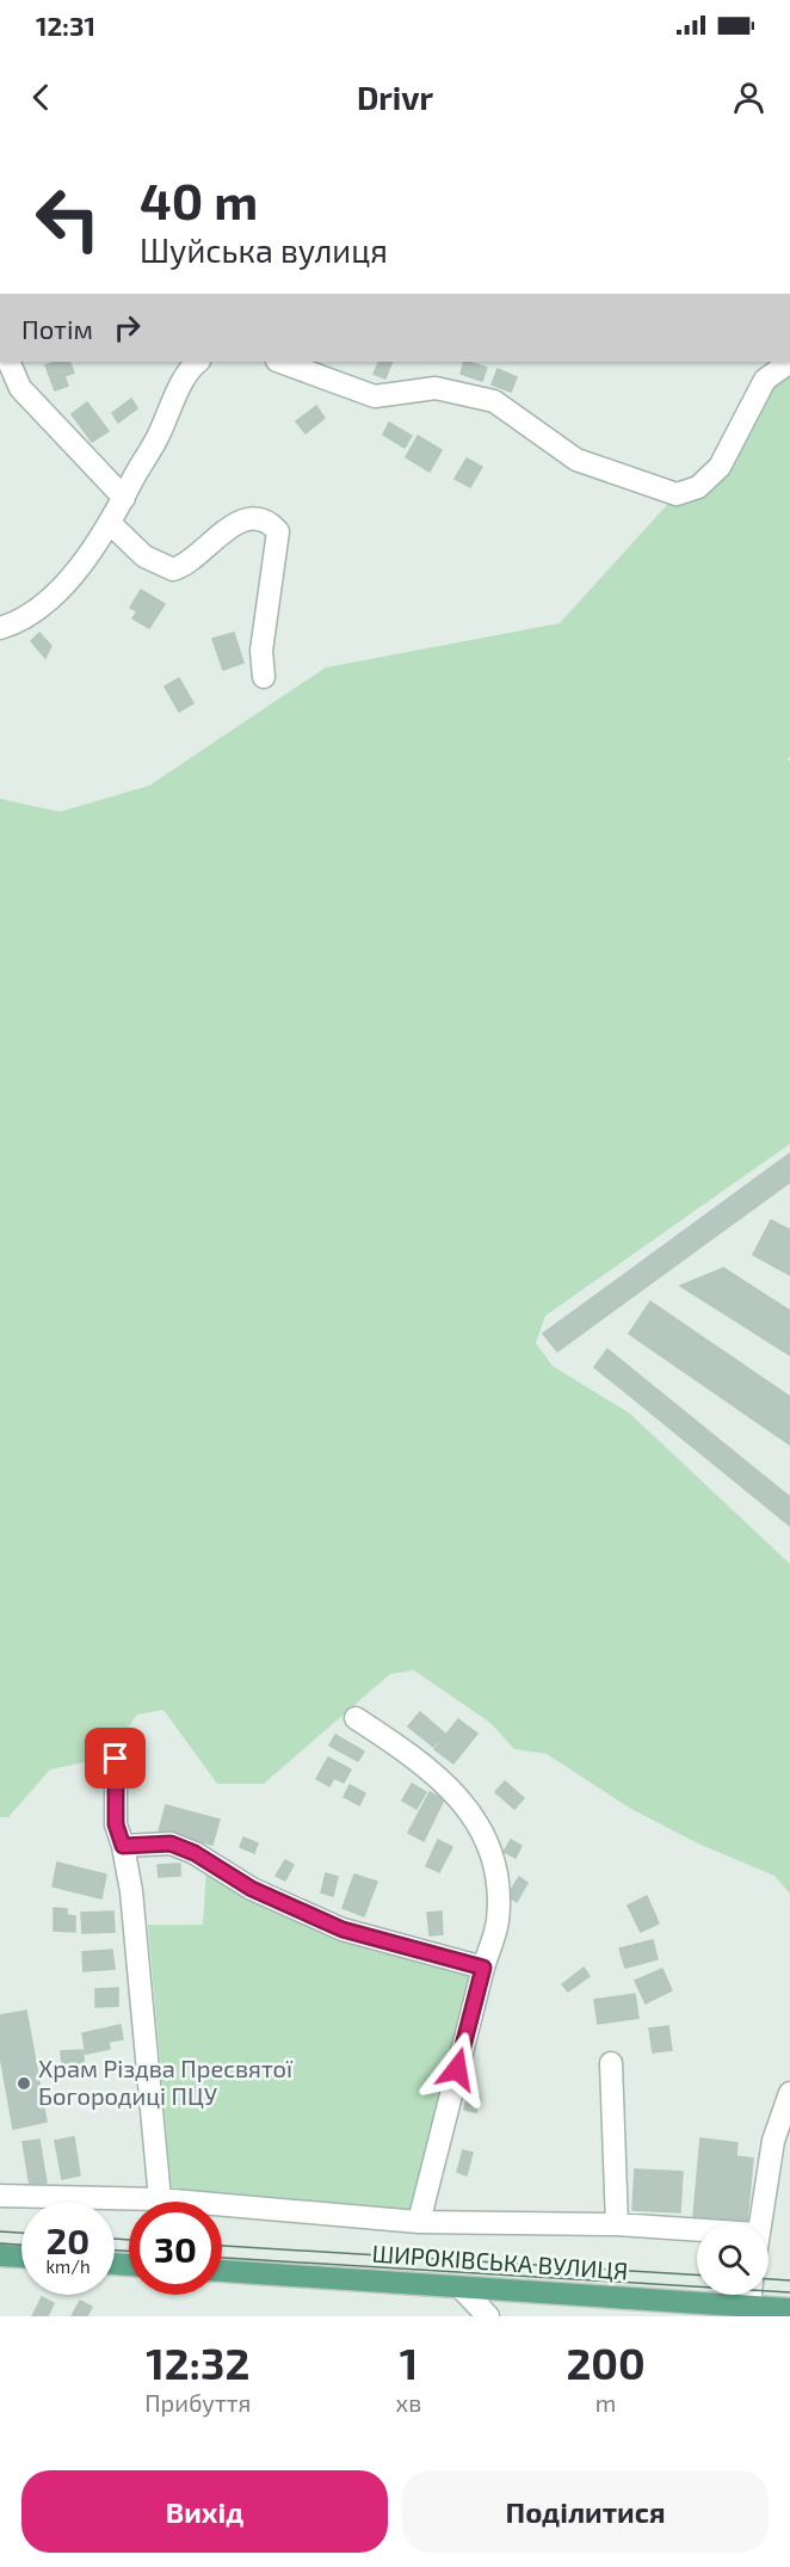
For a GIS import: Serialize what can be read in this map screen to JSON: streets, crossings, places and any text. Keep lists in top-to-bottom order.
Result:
{
  "streets": {
    "main road": ["ШИРОКІВСЬКА ВУЛИЦЯ"]
  },
  "places": ["Храм Різдва Пресвятої Богородиці ПЦУ"],
  "page": {
    "status": "12:31",
    "header": "Drivr",
    "turn": ["40 m", "Шуйська вулиця"],
    "then": "Потім",
    "speed": "20 km/h",
    "limit": "30",
    "eta": [
      "12:32",
      "Прибуття",
      "1",
      "хв",
      "200",
      "m"
    ],
    "buttons": ["Вихід", "Поділитися"]
  }
}
